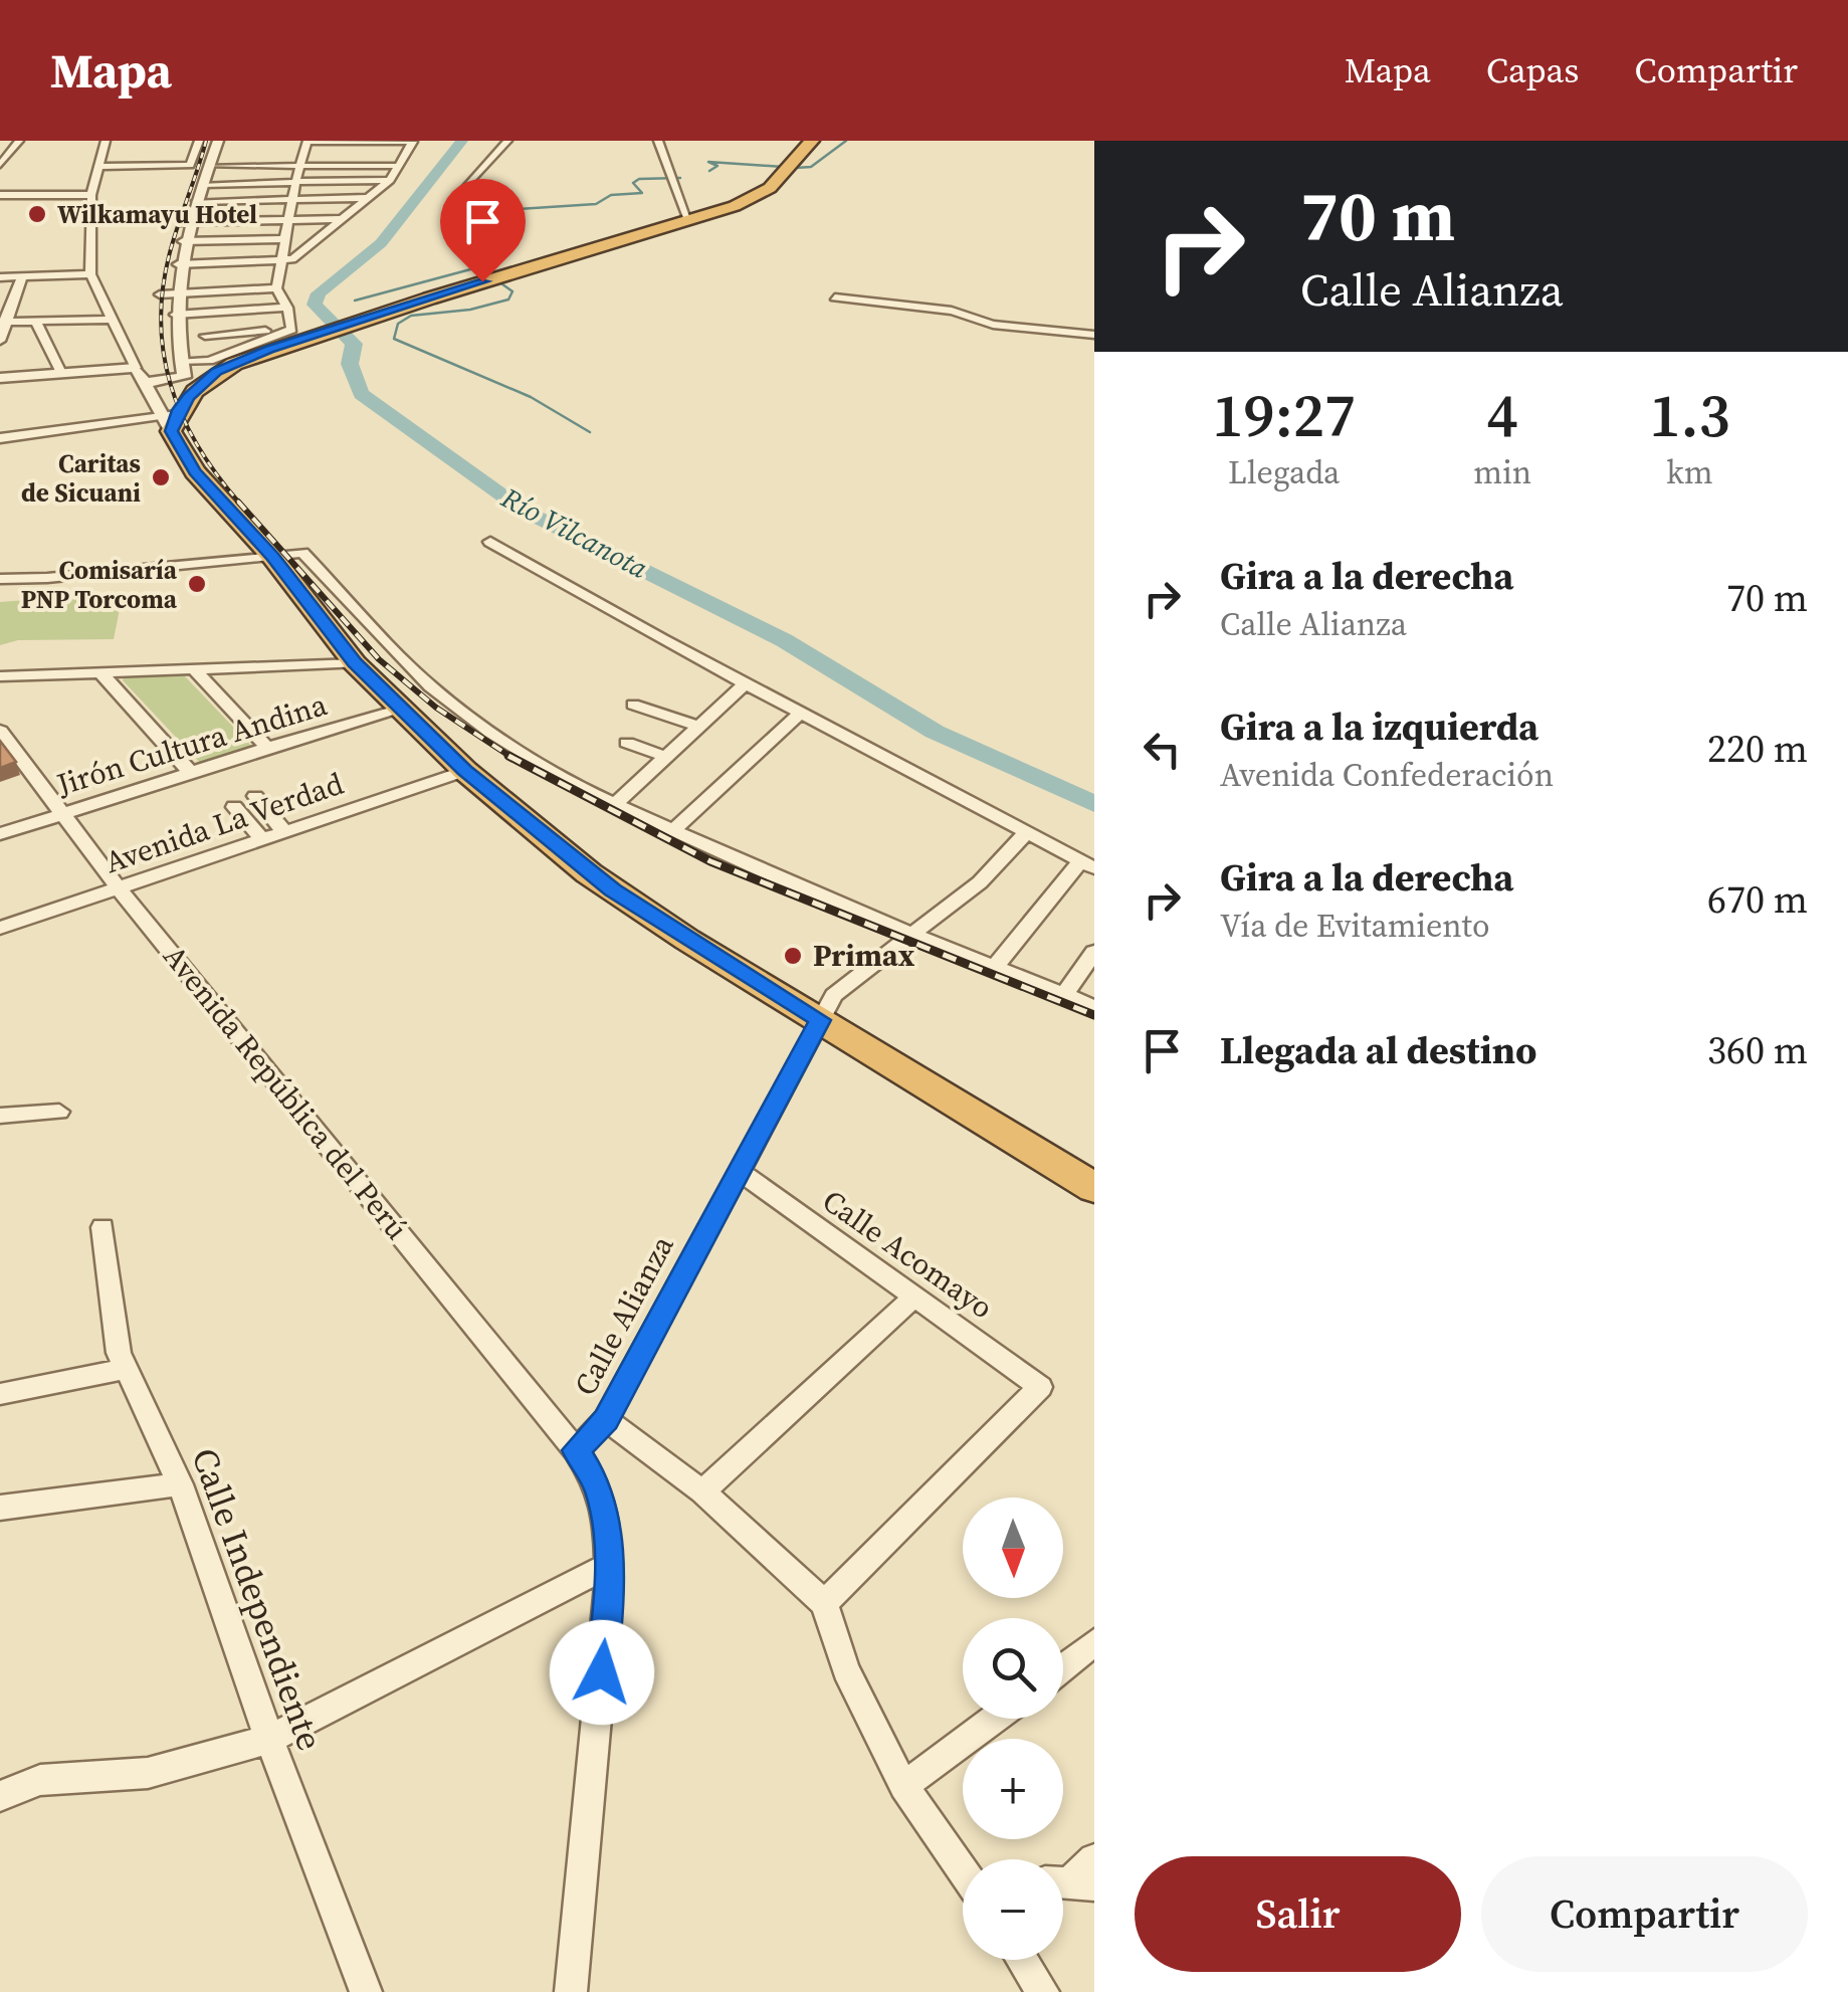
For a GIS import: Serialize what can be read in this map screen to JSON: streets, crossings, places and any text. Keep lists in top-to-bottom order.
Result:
{
  "streets": {
    "street": [
      "Jirón Cultura Andina",
      "Avenida La Verdad",
      "Avenida República del Perú",
      "Calle Acomayo",
      "Calle Alianza",
      "Calle Independiente"
    ]
  },
  "crossings": [
    ["Jirón Cultura Andina", "Avenida República del Perú"],
    ["Avenida La Verdad", "Avenida República del Perú"],
    ["Avenida República del Perú", "Calle Alianza"],
    ["Calle Acomayo", "Calle Alianza"]
  ],
  "water": ["Río Vilcanota"],
  "places": [
    "Wilkamayu Hotel",
    "Caritas de Sicuani",
    "Comisaría PNP Torcoma",
    "Primax"
  ],
  "north": "bottom",
  "page": {
    "header": "Mapa",
    "nav": ["Mapa", "Capas", "Compartir"],
    "turn": ["70 m", "Calle Alianza"],
    "eta": [
      "19:27",
      "Llegada",
      "4",
      "min",
      "1.3",
      "km"
    ],
    "list": [
      {
        "name": "Gira a la derecha",
        "note": "Calle Alianza",
        "value": "70 m"
      },
      {
        "name": "Gira a la izquierda",
        "note": "Avenida Confederación",
        "value": "220 m"
      },
      {
        "name": "Gira a la derecha",
        "note": "Vía de Evitamiento",
        "value": "670 m"
      },
      {
        "name": "Llegada al destino",
        "value": "360 m"
      }
    ],
    "map_buttons": ["+", "−"],
    "buttons": ["Salir", "Compartir"]
  }
}
